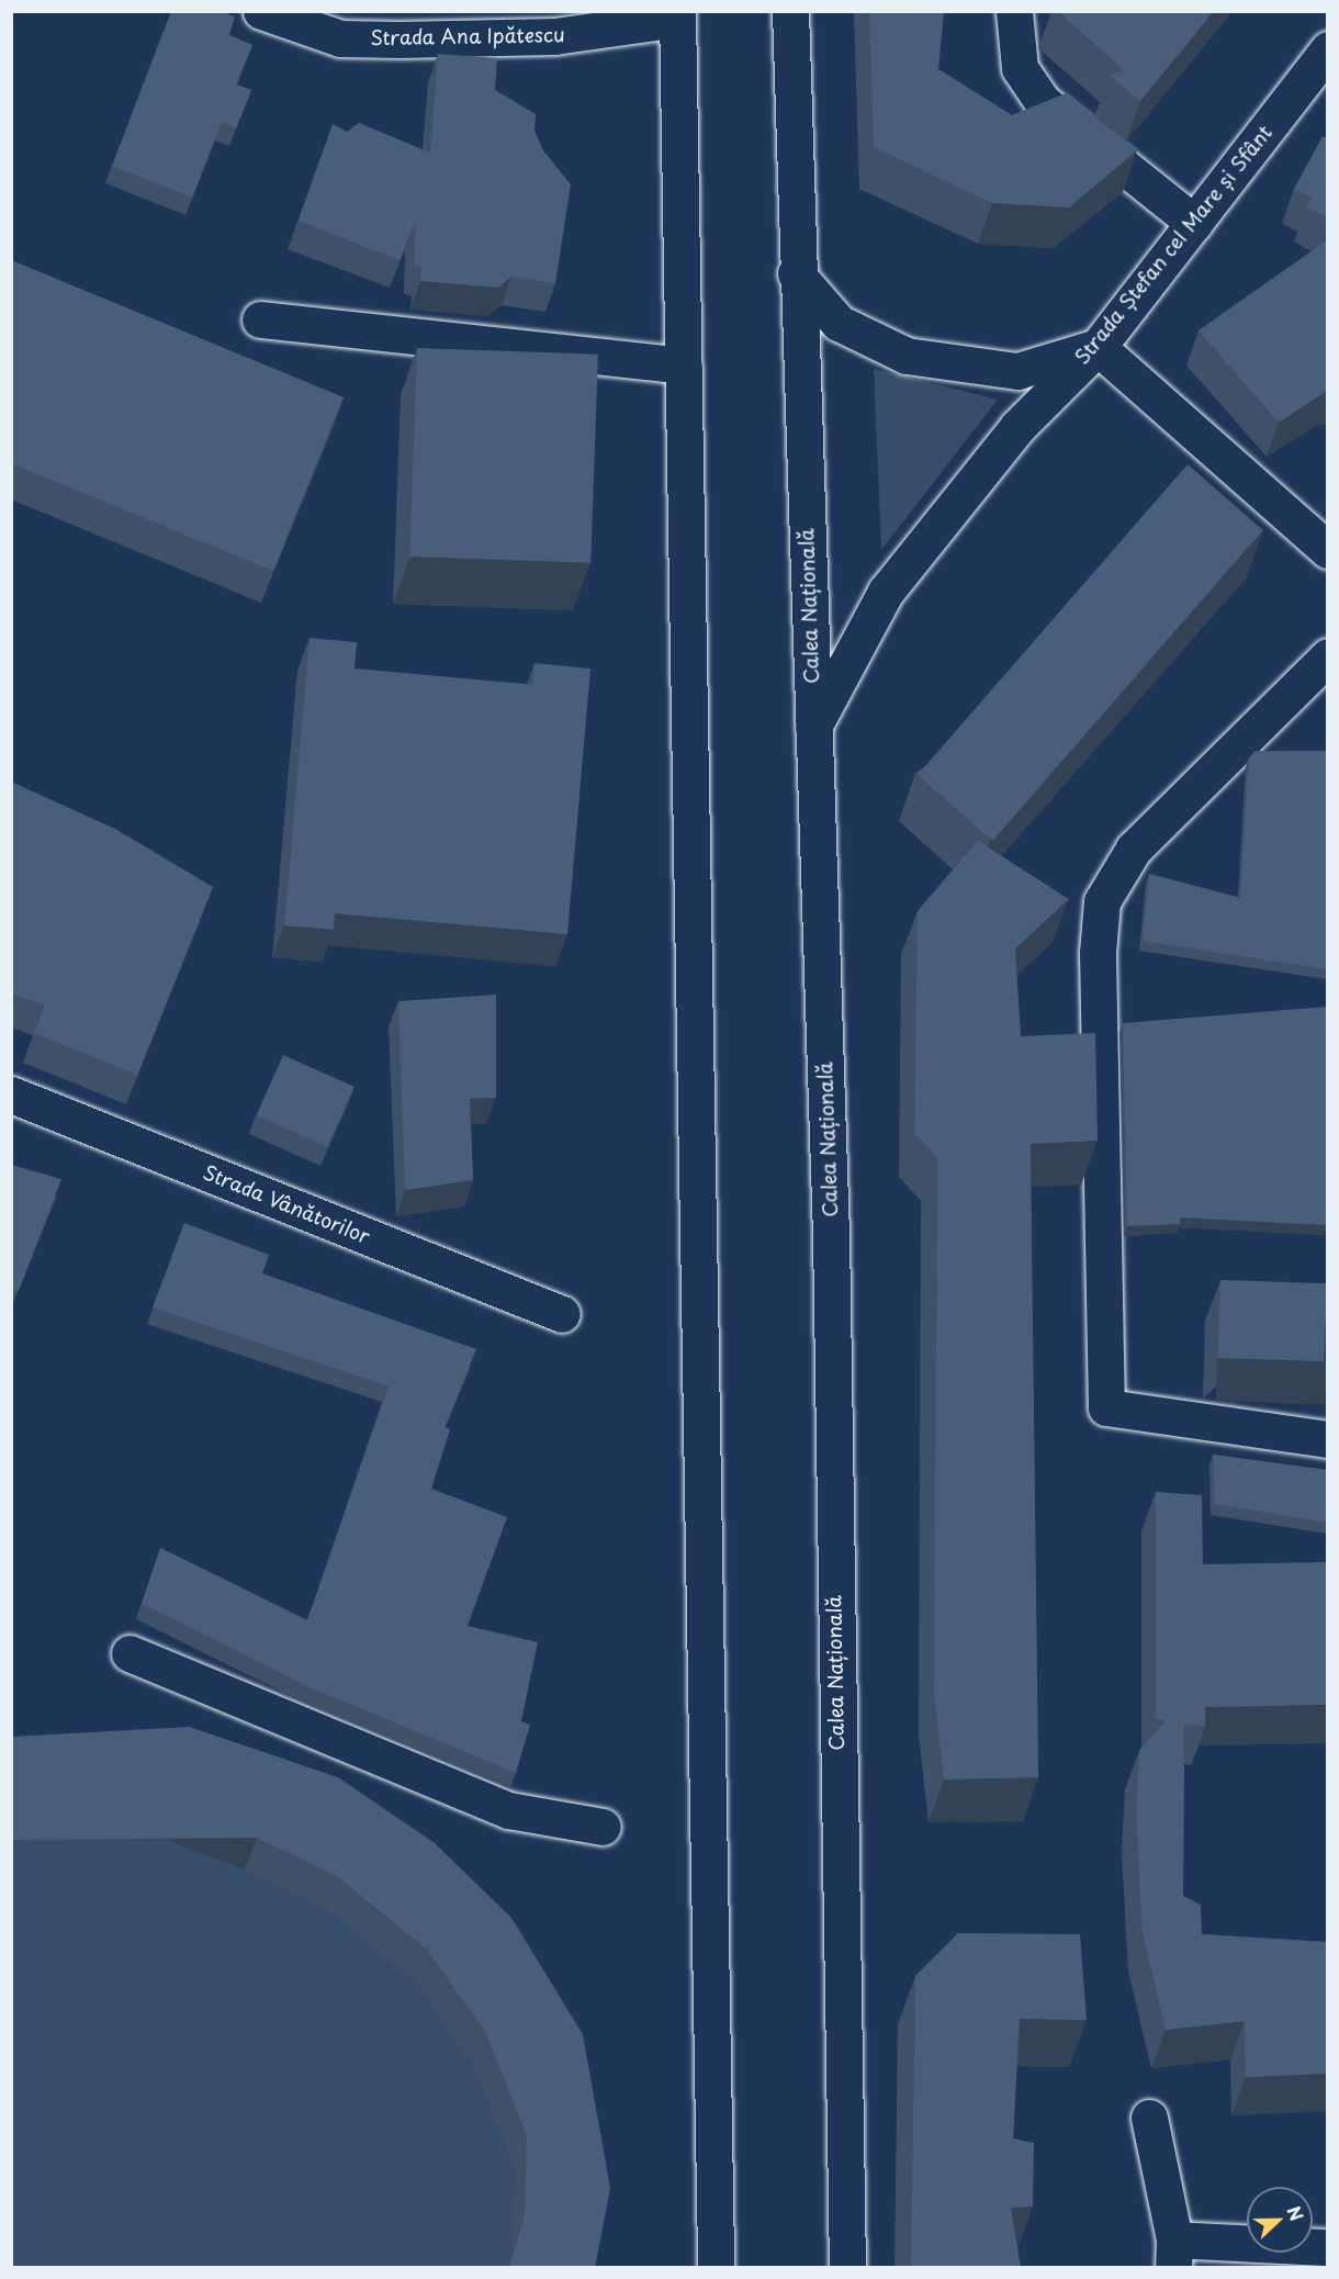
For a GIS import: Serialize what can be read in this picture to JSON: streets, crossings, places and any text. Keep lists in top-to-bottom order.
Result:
{
  "streets": {
    "street": [
      "Strada Ana Ipătescu",
      "Strada Ștefan cel Mare și Sfânt",
      "Calea Națională",
      "Strada Vânătorilor"
    ]
  },
  "crossings": [
    ["Strada Ștefan cel Mare și Sfânt", "Calea Națională"]
  ],
  "north": "right"
}
